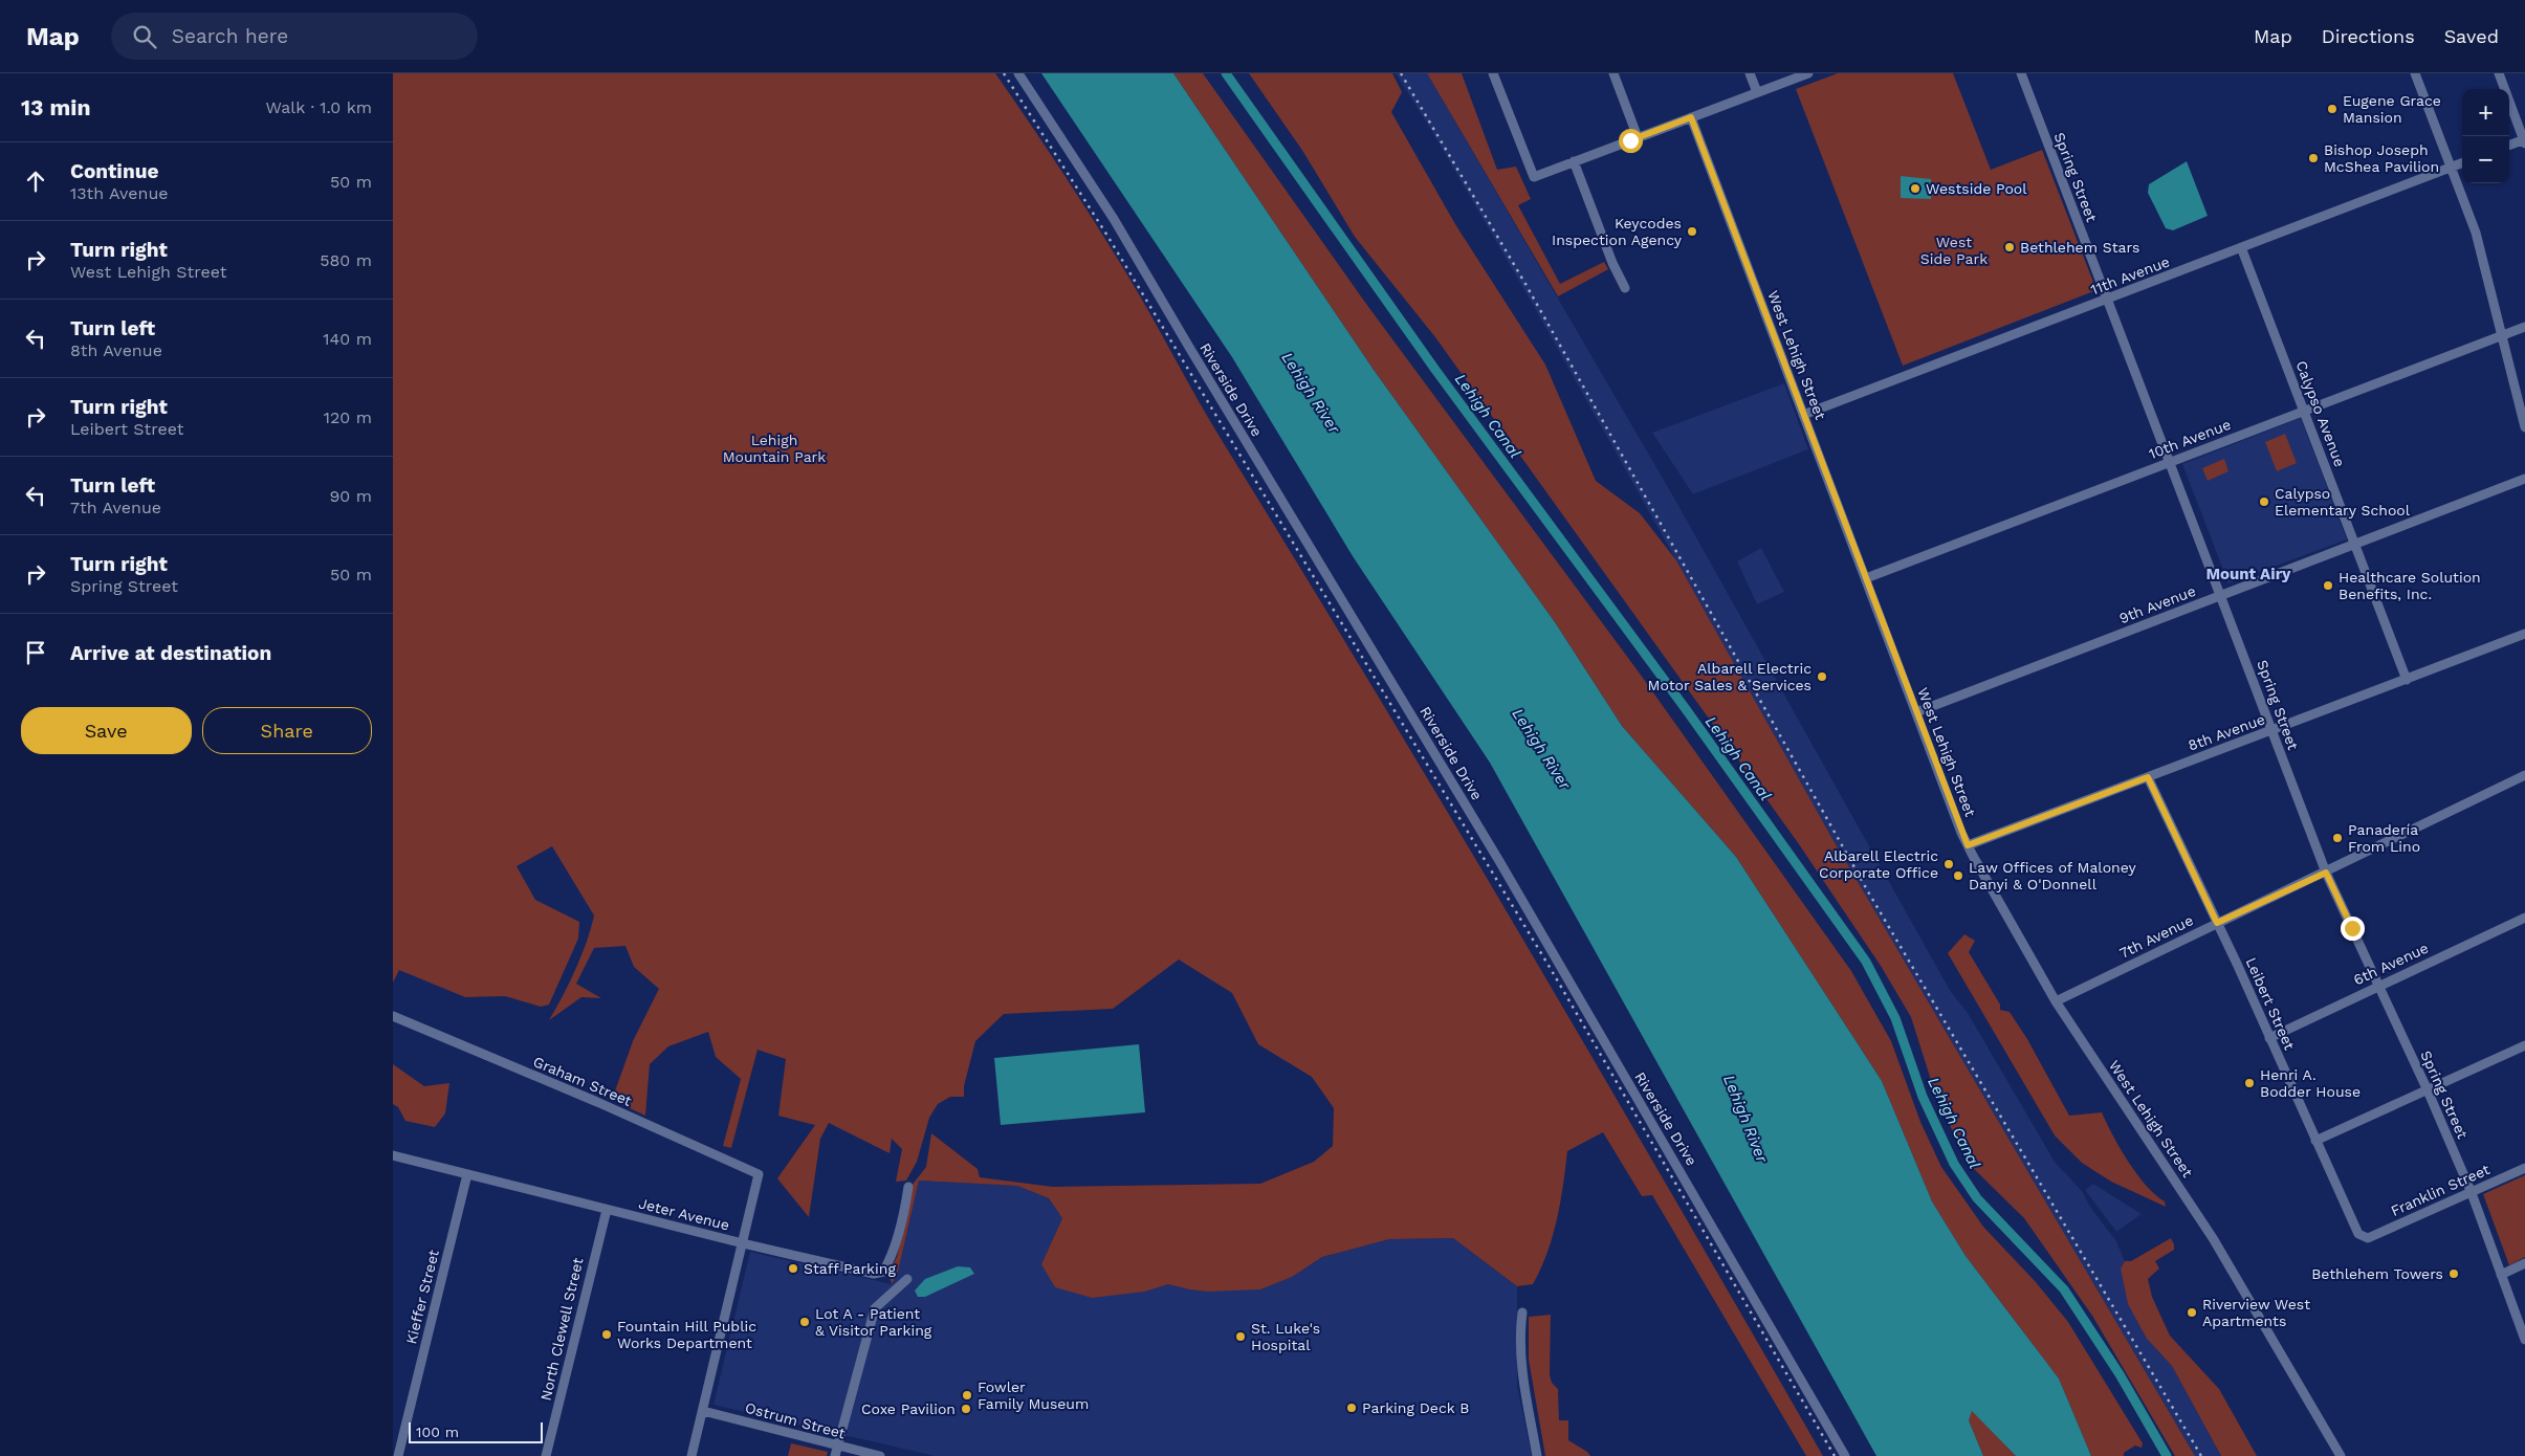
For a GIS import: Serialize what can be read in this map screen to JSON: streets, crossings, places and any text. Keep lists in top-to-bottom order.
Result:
{
  "streets": {
    "street": [
      "Spring Street",
      "11th Avenue",
      "West Lehigh Street",
      "Riverside Drive",
      "Calypso Avenue",
      "10th Avenue",
      "9th Avenue",
      "8th Avenue",
      "7th Avenue",
      "6th Avenue",
      "Leibert Street",
      "Graham Street",
      "Franklin Street",
      "Jeter Avenue",
      "Kieffer Street",
      "North Clewell Street",
      "Ostrum Street"
    ]
  },
  "crossings": [
    ["Spring Street", "11th Avenue"],
    ["Spring Street", "10th Avenue"],
    ["Spring Street", "9th Avenue"],
    ["Spring Street", "8th Avenue"],
    ["Spring Street", "7th Avenue"],
    ["Spring Street", "6th Avenue"],
    ["Spring Street", "Franklin Street"],
    ["11th Avenue", "West Lehigh Street"],
    ["11th Avenue", "Calypso Avenue"],
    ["West Lehigh Street", "10th Avenue"],
    ["West Lehigh Street", "9th Avenue"],
    ["West Lehigh Street", "8th Avenue"],
    ["West Lehigh Street", "7th Avenue"],
    ["Calypso Avenue", "10th Avenue"],
    ["Calypso Avenue", "9th Avenue"],
    ["Calypso Avenue", "8th Avenue"],
    ["8th Avenue", "Leibert Street"],
    ["7th Avenue", "Leibert Street"],
    ["6th Avenue", "Leibert Street"],
    ["Leibert Street", "Franklin Street"],
    ["Graham Street", "Jeter Avenue"],
    ["Jeter Avenue", "Kieffer Street"],
    ["Jeter Avenue", "North Clewell Street"]
  ],
  "districts": ["Mount Airy"],
  "water": ["Lehigh River", "Lehigh Canal"],
  "parks": ["West Side Park", "Lehigh Mountain Park"],
  "places": [
    "Eugene Grace Mansion",
    "Bishop Joseph McShea Pavilion",
    "Westside Pool",
    "Keycodes Inspection Agency",
    "Bethlehem Stars",
    "Calypso Elementary School",
    "Healthcare Solution Benefits, Inc.",
    "Albarell Electric Motor Sales & Services",
    "Panadería From Lino",
    "Albarell Electric Corporate Office",
    "Law Offices of Maloney Danyi & O'Donnell",
    "Henri A. Bodder House",
    "Staff Parking",
    "Bethlehem Towers",
    "Riverview West Apartments",
    "Lot A - Patient & Visitor Parking",
    "Fountain Hill Public Works Department",
    "St. Luke's Hospital",
    "Fowler Family Museum",
    "Parking Deck B",
    "Coxe Pavilion"
  ],
  "scale_bar": "100 m",
  "page": {
    "header": "Map",
    "search": "Search here",
    "nav": ["Map", "Directions", "Saved"],
    "heading": ["13 min", "Walk · 1.0 km"],
    "map_buttons": ["+", "−"],
    "list": [
      ["Continue", "13th Avenue", "50 m"],
      ["Turn right", "West Lehigh Street", "580 m"],
      ["Turn left", "8th Avenue", "140 m"],
      ["Turn right", "Leibert Street", "120 m"],
      ["Turn left", "7th Avenue", "90 m"],
      ["Turn right", "Spring Street", "50 m"],
      "Arrive at destination"
    ],
    "buttons": ["Save", "Share"],
    "scale": "100 m"
  }
}
